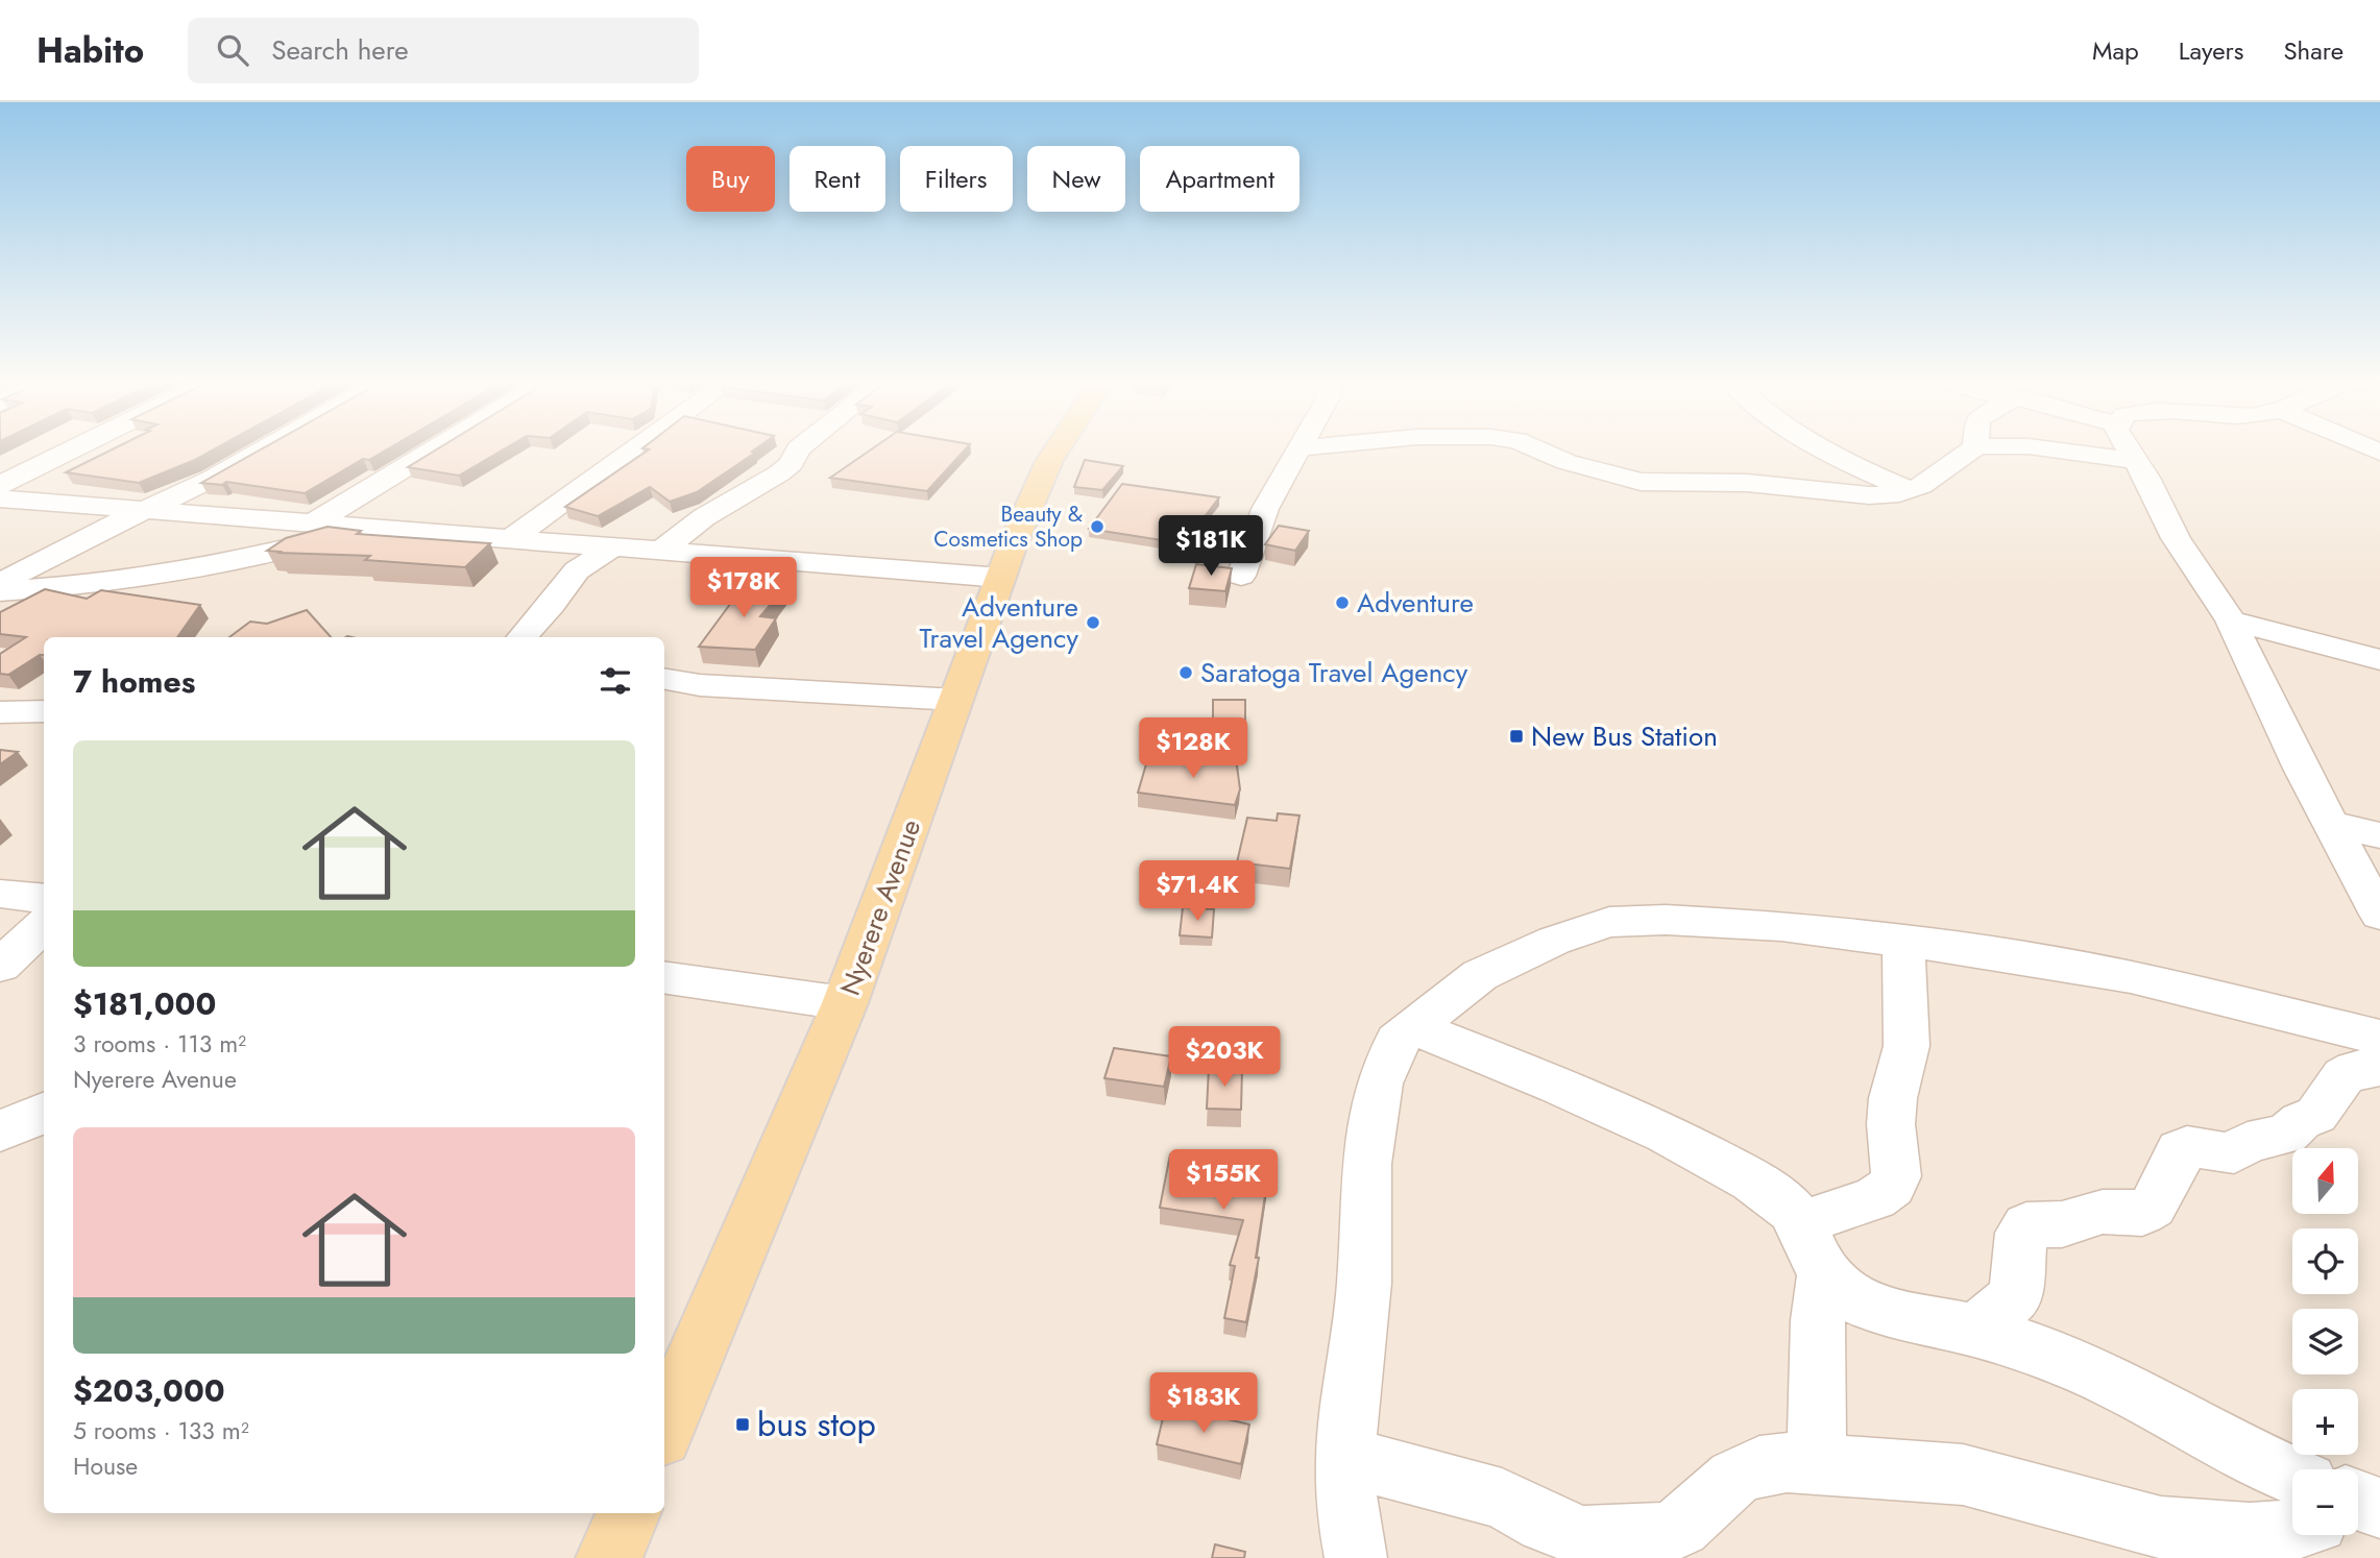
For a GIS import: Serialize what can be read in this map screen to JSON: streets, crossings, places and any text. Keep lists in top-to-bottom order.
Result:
{
  "streets": {
    "main road": ["Nyerere Avenue"]
  },
  "places": {
    "other": [
      "Beauty & Cosmetics Shop",
      "Adventure",
      "Adventure Travel Agency",
      "Saratoga Travel Agency"
    ],
    "transit": ["New Bus Station", "bus stop"]
  },
  "north": "top",
  "page": {
    "header": "Habito",
    "search": "Search here",
    "nav": ["Map", "Layers", "Share"],
    "chip": [
      "Buy",
      "Rent",
      "Filters",
      "New",
      "Apartment"
    ],
    "price": [
      "$181K",
      "$178K",
      "$128K",
      "$71.4K",
      "$203K",
      "$155K",
      "$183K"
    ],
    "heading": "7 homes",
    "list": [
      {
        "name": "$181,000",
        "note": "3 rooms · 113 m² · Nyerere Avenue"
      },
      {
        "name": "$203,000",
        "note": "5 rooms · 133 m² · House"
      }
    ],
    "map_buttons": ["+", "−"]
  }
}
